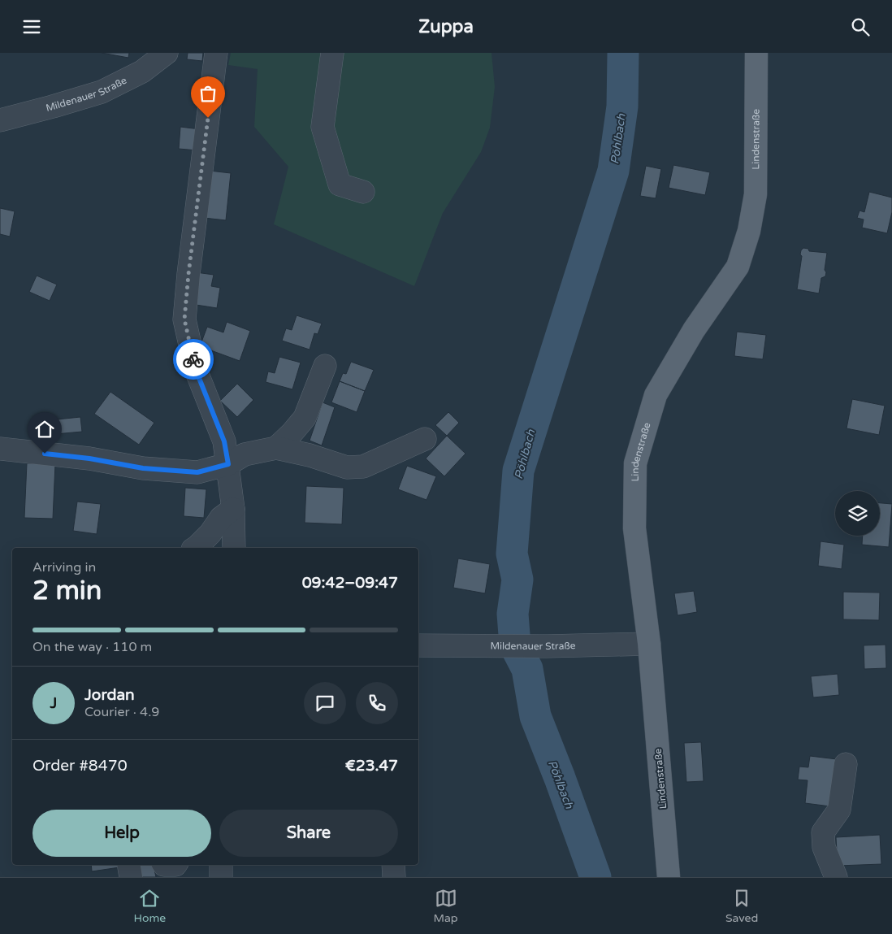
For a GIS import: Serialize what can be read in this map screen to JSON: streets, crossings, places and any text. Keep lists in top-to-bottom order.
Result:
{
  "streets": {
    "main road": ["Lindenstraße"],
    "street": ["Mildenauer Straße"]
  },
  "crossings": [
    ["Mildenauer Straße", "Lindenstraße"]
  ],
  "water": ["Pöhlbach"],
  "page": {
    "header": "Zuppa",
    "heading": ["2 min", "Arriving in", "09:42–09:47"],
    "panel": [
      "Jordan",
      "Courier · 4.9",
      "Order #8470",
      "€23.47"
    ],
    "bar": "On the way · 110 m",
    "round": "J",
    "buttons": ["Help", "Share"],
    "tabs": ["Home", "Map", "Saved"]
  }
}
